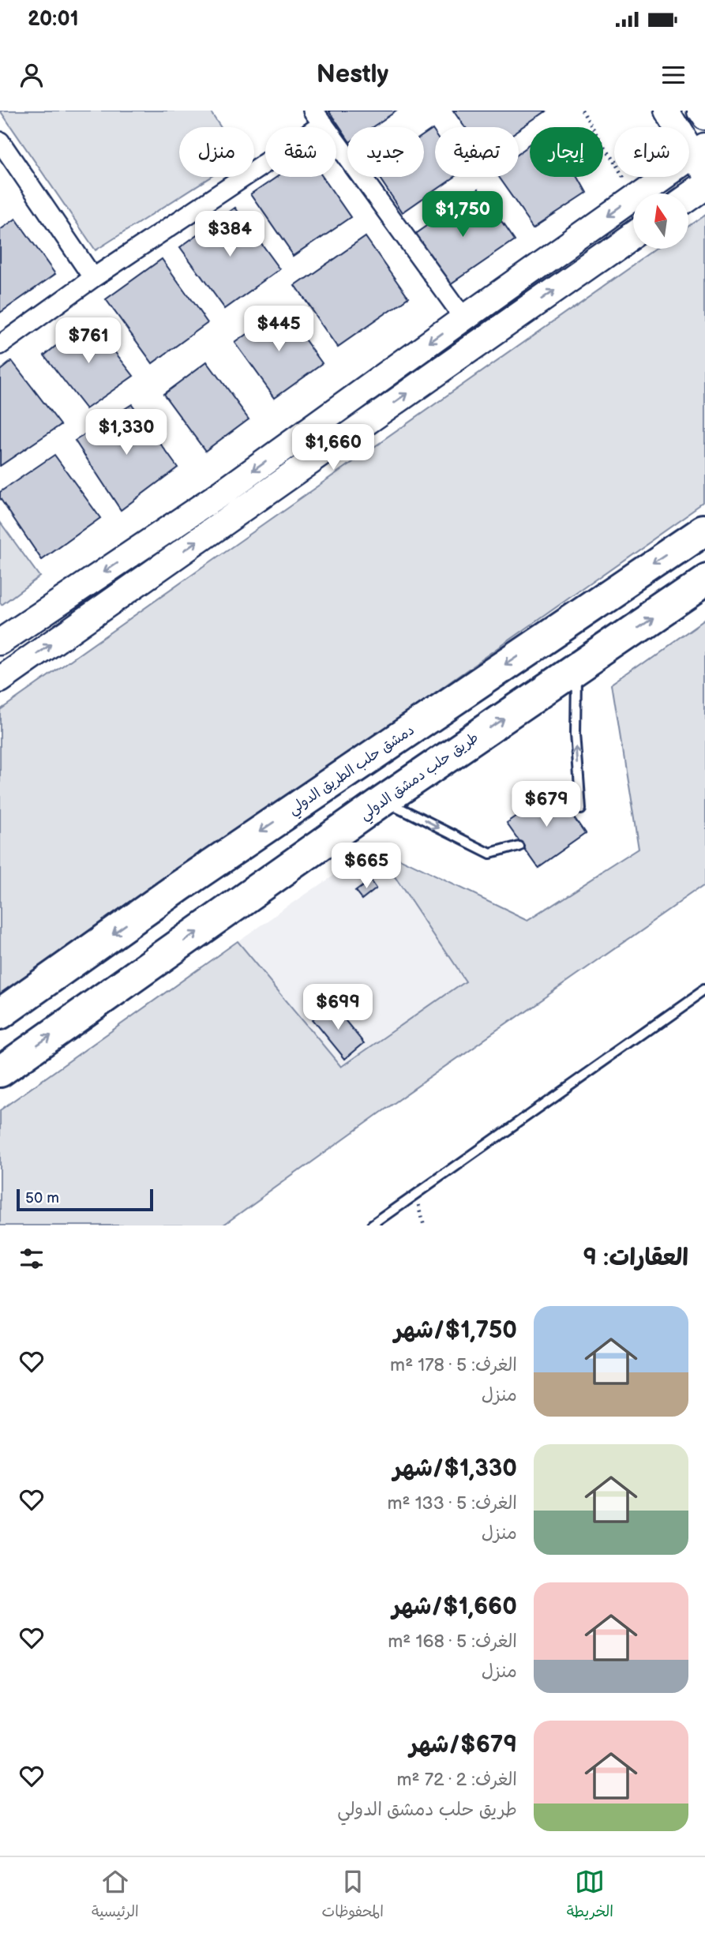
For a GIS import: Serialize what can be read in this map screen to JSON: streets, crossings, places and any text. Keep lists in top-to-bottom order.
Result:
{
  "streets": {
    "highway": ["دمشق حلب الطريق الدولي", "طريق حلب دمشق الدولي"]
  },
  "one_way": ["دمشق حلب الطريق الدولي", "طريق حلب دمشق الدولي"],
  "scale_bar": "50 m",
  "north": "top",
  "page": {
    "status": "20:01",
    "header": "Nestly",
    "chip": [
      "شراء",
      "إيجار",
      "تصفية",
      "جديد",
      "شقة",
      "منزل"
    ],
    "price": [
      "$1,750",
      "$384",
      "$445",
      "$761",
      "$1,330",
      "$1,660",
      "$679",
      "$665",
      "$699"
    ],
    "scale": "50 m",
    "heading": "العقارات: 9",
    "list": [
      {
        "name": "$1,750/شهر",
        "note": "الغرف: 5 · 178 m² · منزل"
      },
      {
        "name": "$1,330/شهر",
        "note": "الغرف: 5 · 133 m² · منزل"
      },
      {
        "name": "$1,660/شهر",
        "note": "الغرف: 5 · 168 m² · منزل"
      },
      {
        "name": "$679/شهر",
        "note": "الغرف: 2 · 72 m² · طريق حلب دمشق الدولي"
      }
    ],
    "tabs": ["الخريطة", "المحفوظات", "الرئيسية"]
  }
}
